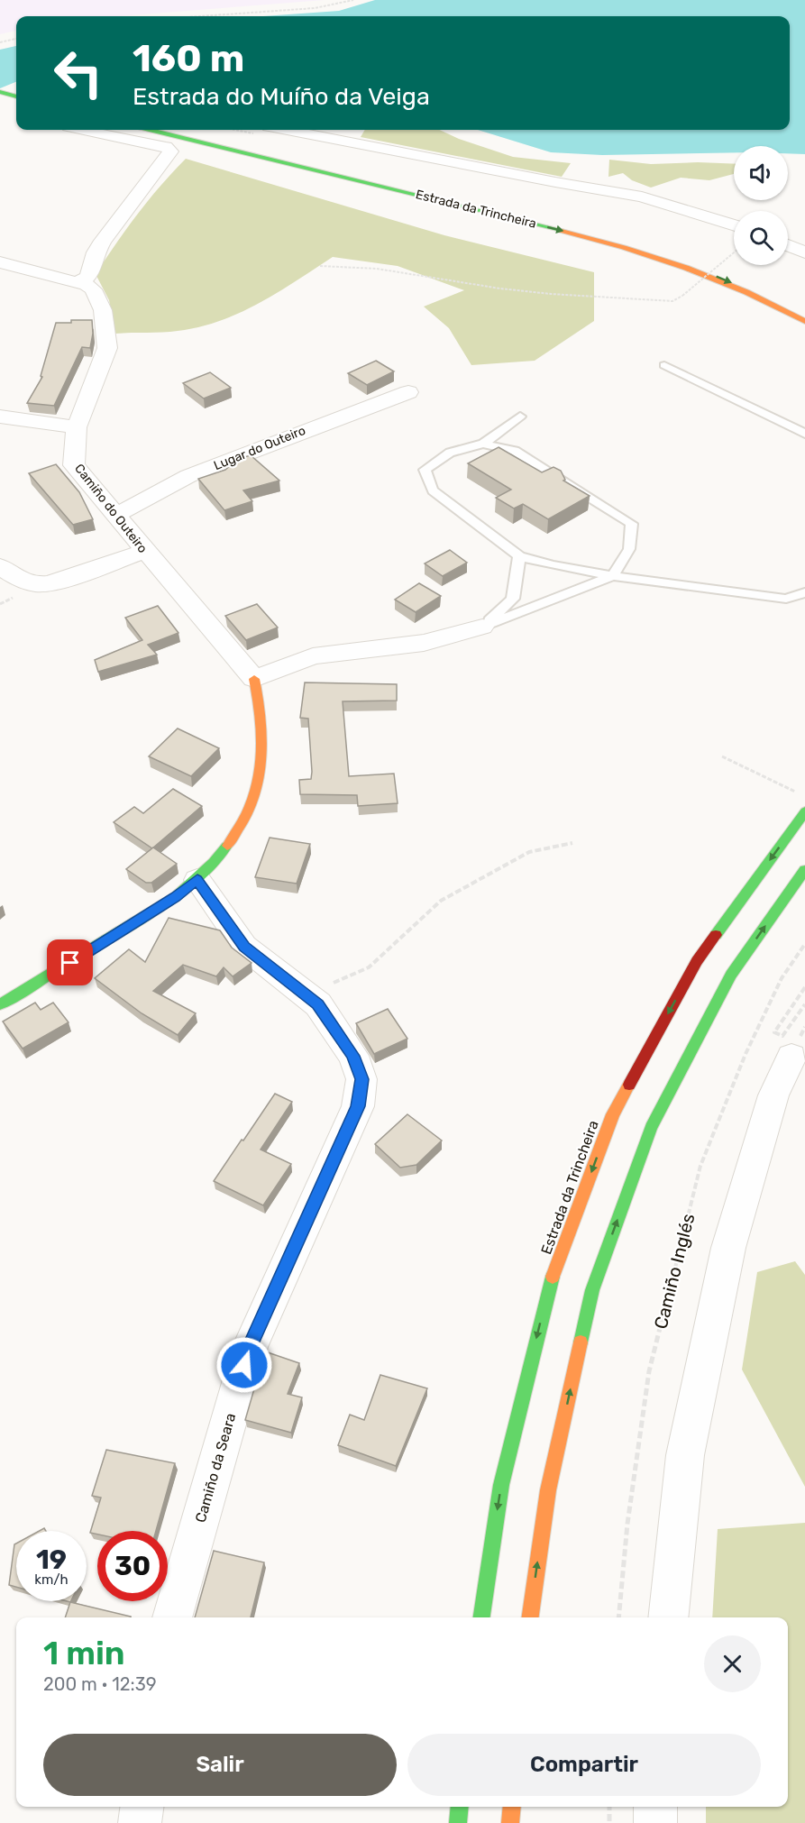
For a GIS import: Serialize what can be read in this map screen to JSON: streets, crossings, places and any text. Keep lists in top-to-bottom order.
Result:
{
  "streets": {
    "main road": ["Estrada da Trincheira"],
    "street": ["Lugar do Outeiro", "Camiño do Outeiro", "Camiño da Seara"],
    "path": ["Camiño Inglés"]
  },
  "crossings": [
    ["Lugar do Outeiro", "Camiño do Outeiro"]
  ],
  "page": {
    "turn": ["160 m", "Estrada do Muíño da Veiga"],
    "speed": "19 km/h",
    "limit": "30",
    "heading": ["1 min", "200 m · 12:39"],
    "buttons": ["Salir", "Compartir"]
  }
}
